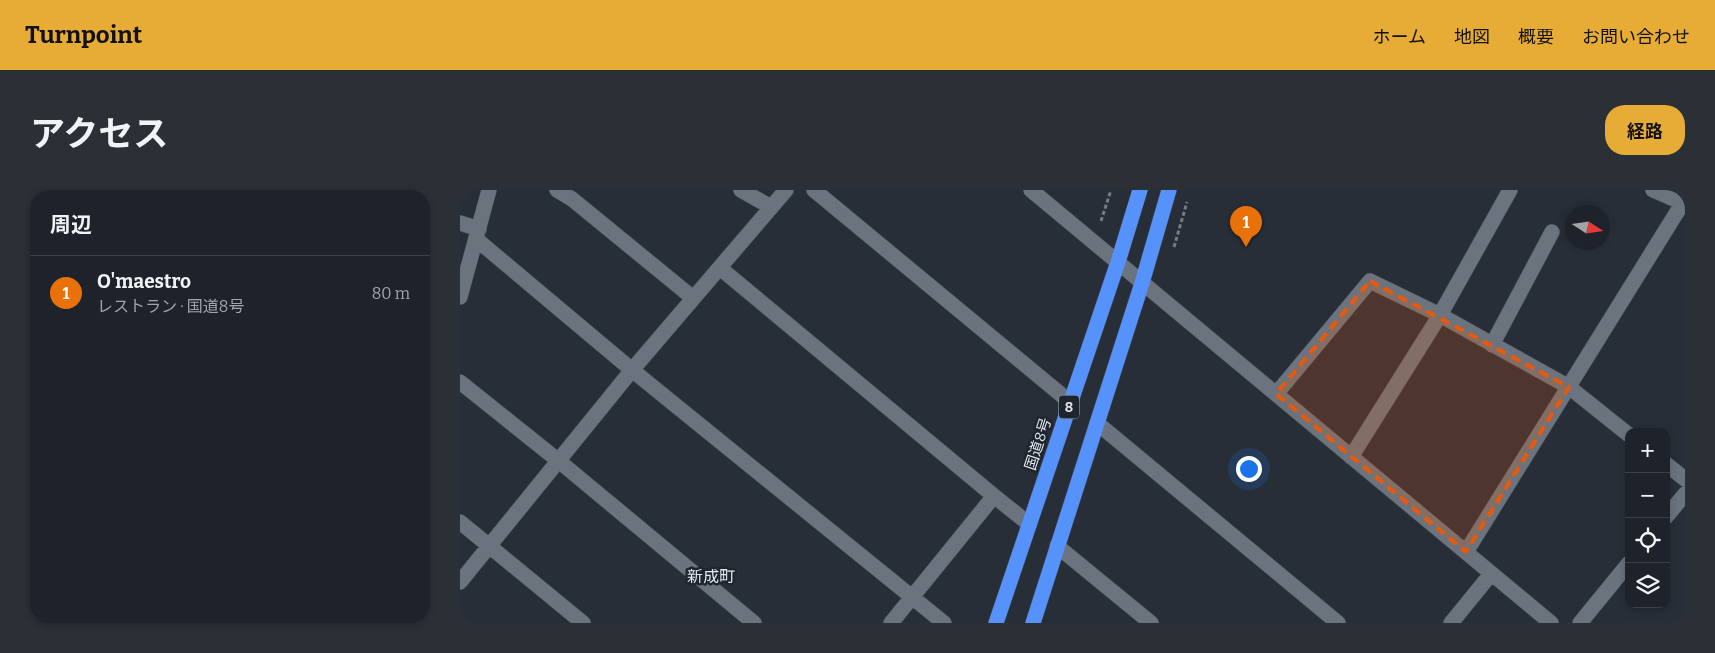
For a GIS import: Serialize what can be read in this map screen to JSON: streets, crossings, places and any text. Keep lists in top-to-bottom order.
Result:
{
  "streets": {
    "highway": ["8", "国道8号"]
  },
  "districts": ["新成町"],
  "north": "right",
  "page": {
    "header": "Turnpoint",
    "nav": [
      "ホーム",
      "地図",
      "概要",
      "お問い合わせ"
    ],
    "title": "アクセス",
    "buttons": "経路",
    "heading": "周辺",
    "pins": "1",
    "list": [
      {
        "mark": "1",
        "name": "O'maestro",
        "note": "レストラン · 国道8号",
        "value": "80 m"
      }
    ],
    "map_buttons": ["+", "−"]
  }
}
